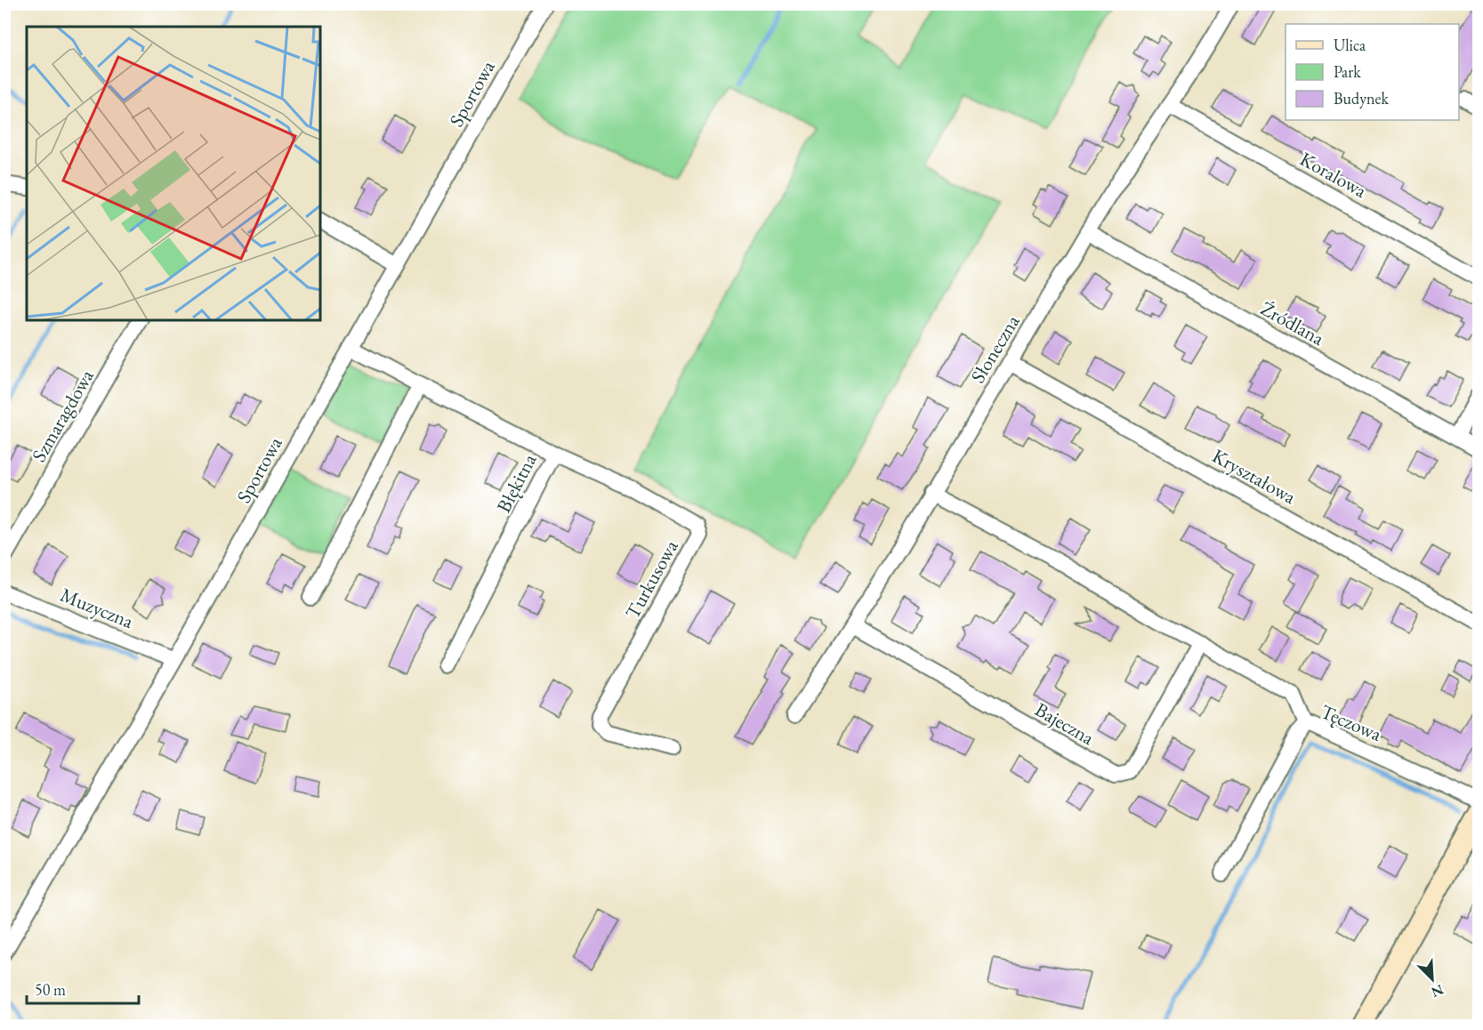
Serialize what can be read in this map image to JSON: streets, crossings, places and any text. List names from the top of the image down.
{
  "streets": {
    "street": [
      "Sportowa",
      "Koralowa",
      "Źródlana",
      "Słoneczna",
      "Szmaragdowa",
      "Kryształowa",
      "Błękitna",
      "Turkusowa",
      "Muzyczna",
      "Tęczowa",
      "Bajeczna"
    ]
  },
  "crossings": [
    ["Sportowa", "Błękitna"],
    ["Sportowa", "Muzyczna"],
    ["Koralowa", "Słoneczna"],
    ["Źródlana", "Słoneczna"],
    ["Słoneczna", "Kryształowa"],
    ["Słoneczna", "Bajeczna"],
    ["Błękitna", "Turkusowa"]
  ],
  "legend": ["Ulica", "Park", "Budynek"],
  "scale_bar": "50 m",
  "north": "bottom right"
}
